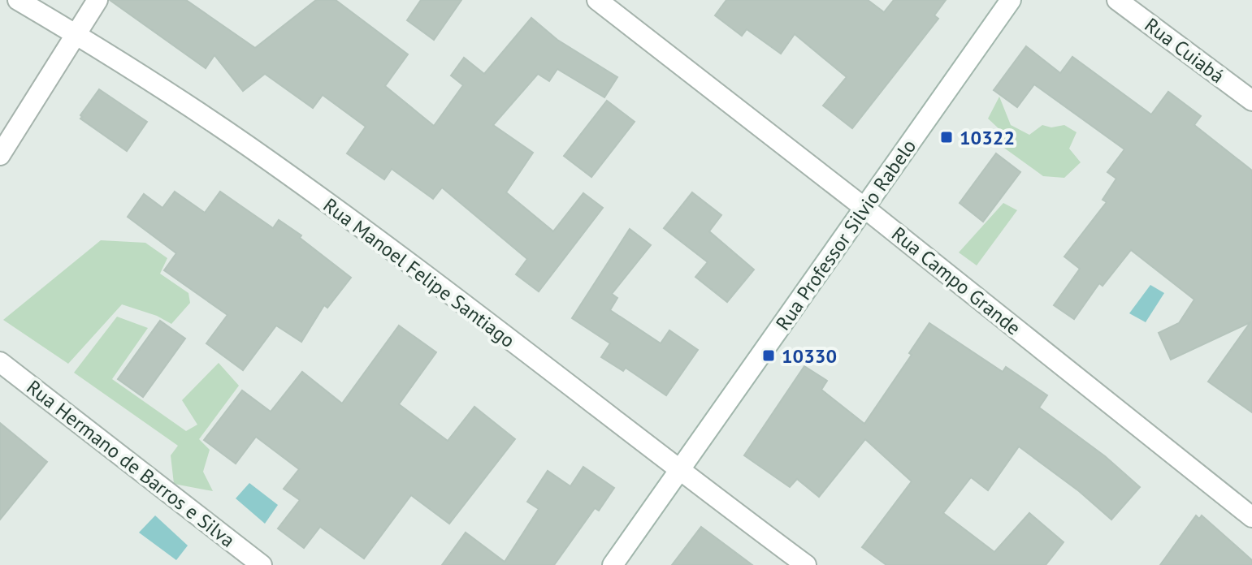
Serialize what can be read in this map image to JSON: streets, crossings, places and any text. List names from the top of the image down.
{
  "streets": {
    "street": [
      "Rua Cuiabá",
      "Rua Professor Silvio Rabelo",
      "Rua Manoel Felipe Santiago",
      "Rua Campo Grande",
      "Rua Hermano de Barros e Silva"
    ]
  },
  "crossings": [
    ["Rua Professor Silvio Rabelo", "Rua Manoel Felipe Santiago"],
    ["Rua Professor Silvio Rabelo", "Rua Campo Grande"]
  ],
  "places": {
    "transit": ["10322", "10330"]
  }
}
